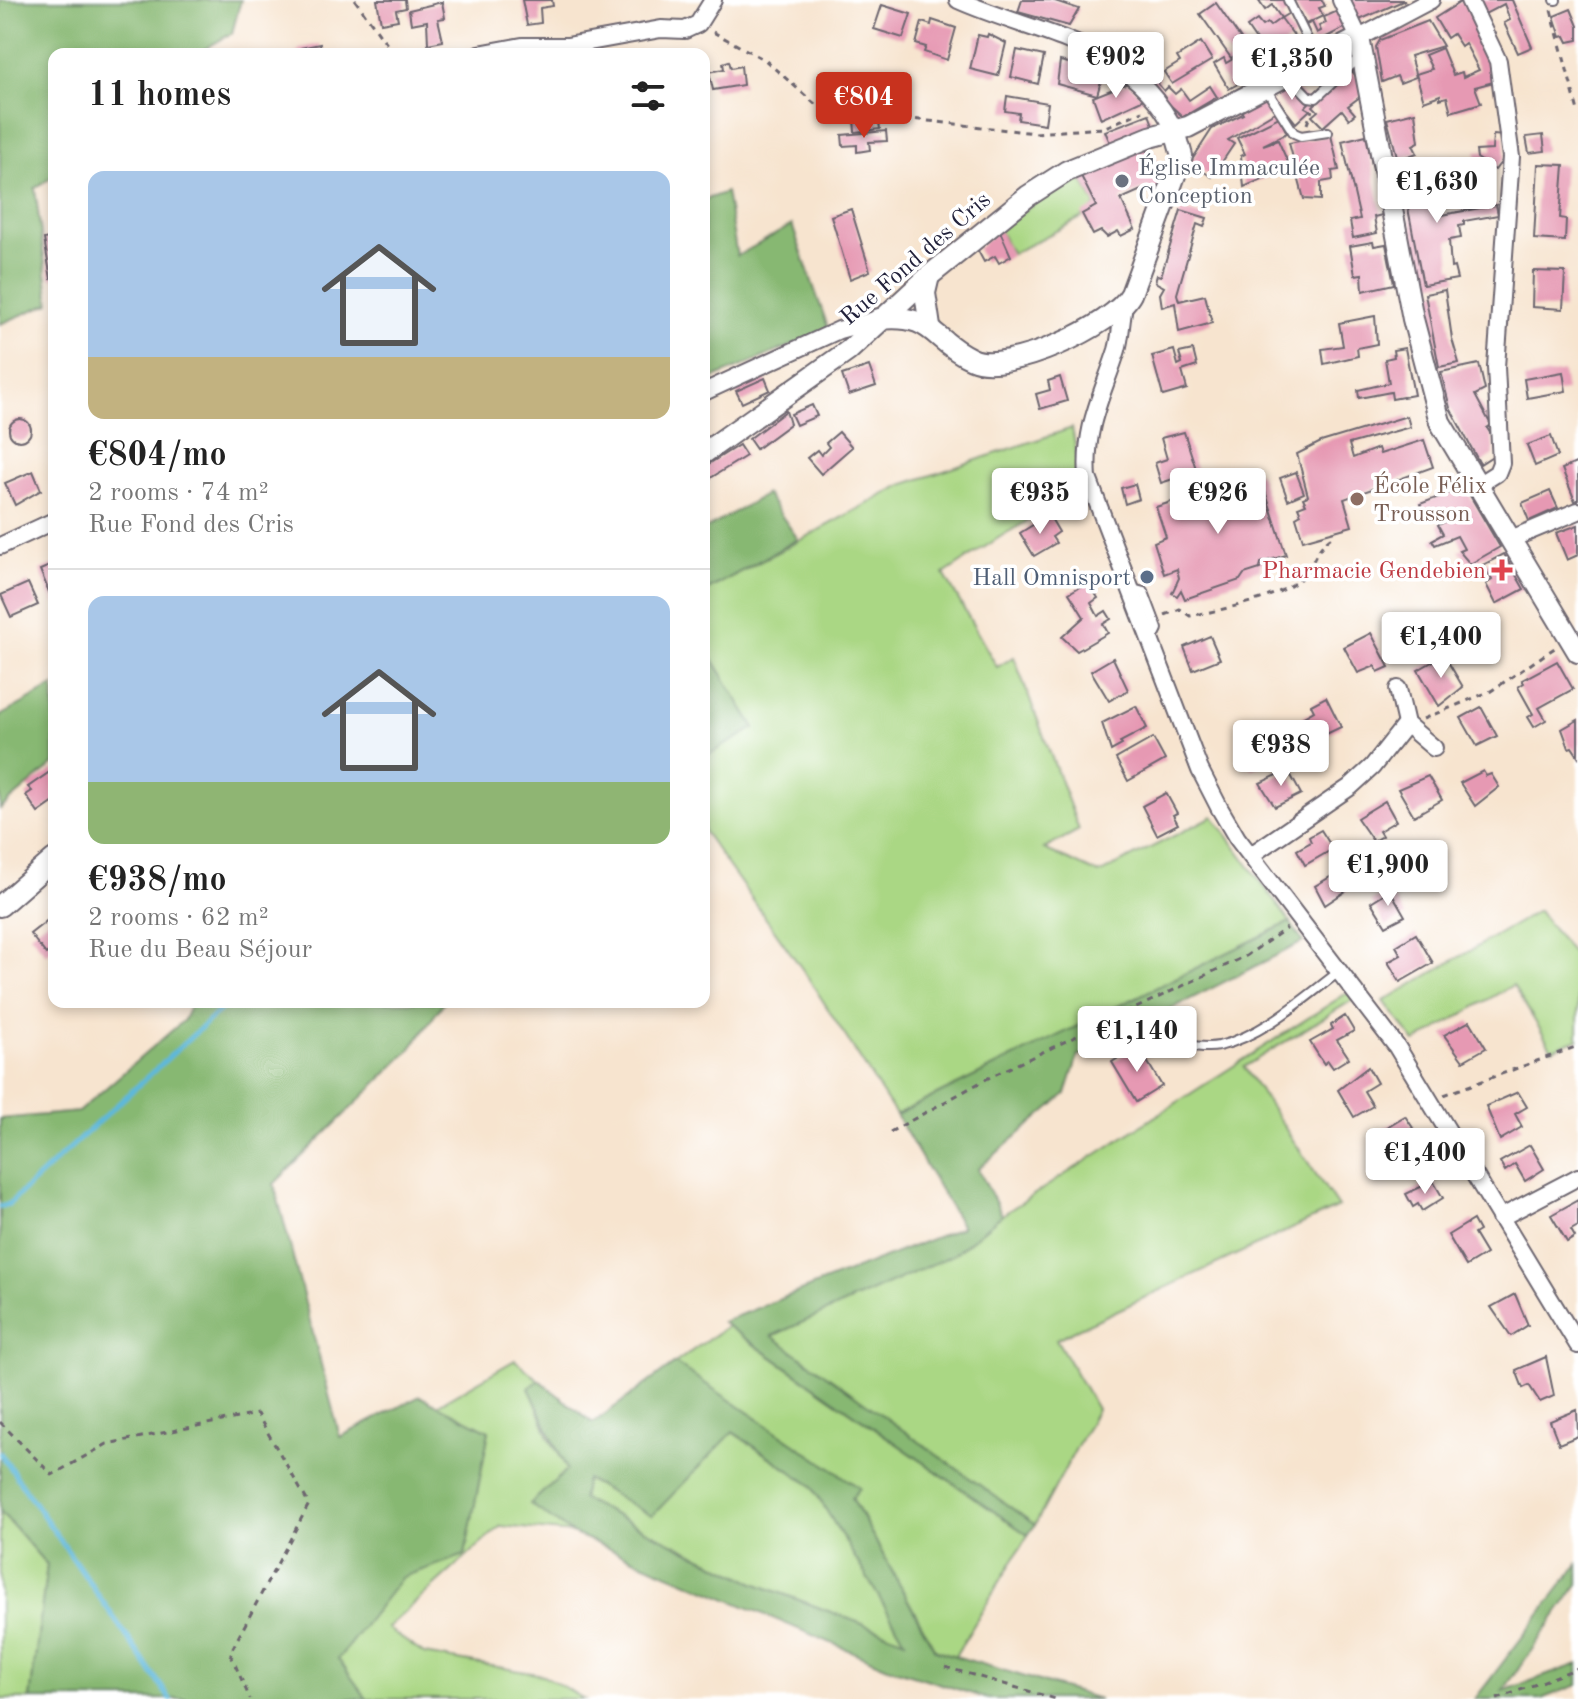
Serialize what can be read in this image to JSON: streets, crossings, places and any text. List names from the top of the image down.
{
  "streets": {
    "street": ["Rue Fond des Cris"]
  },
  "places": {
    "other": ["Église Immaculée Conception", "École Félix Trousson", "Hall Omnisport"],
    "health": ["Pharmacie Gendebien"]
  },
  "page": {
    "price": [
      "€902",
      "€1,350",
      "€804",
      "€1,630",
      "€935",
      "€926",
      "€1,400",
      "€938",
      "€1,900",
      "€1,140",
      "€1,400"
    ],
    "heading": "11 homes",
    "list": [
      {
        "name": "€804/mo",
        "note": "2 rooms · 74 m² · Rue Fond des Cris"
      },
      {
        "name": "€938/mo",
        "note": "2 rooms · 62 m² · Rue du Beau Séjour"
      }
    ]
  }
}
